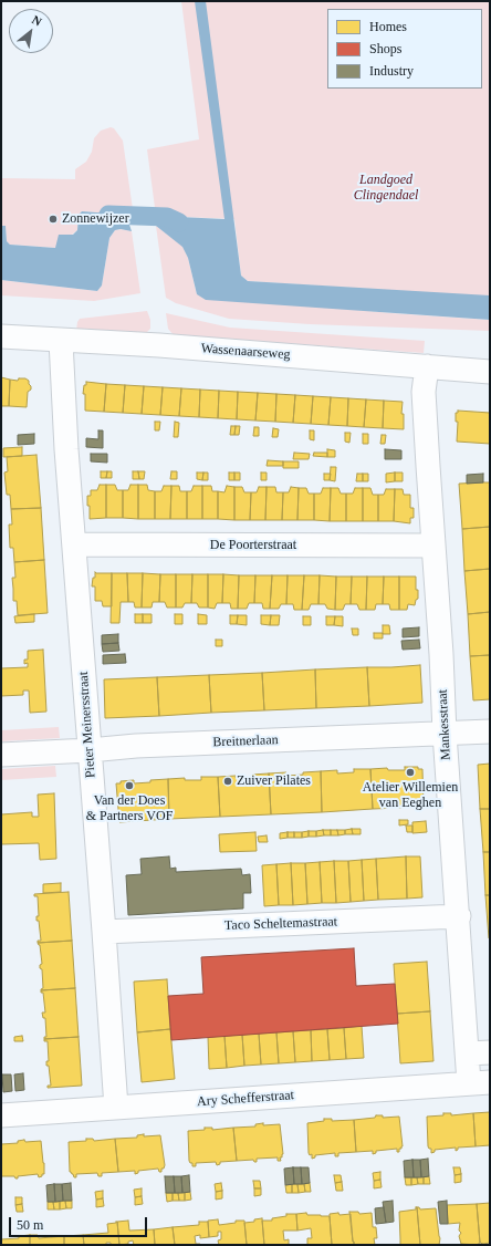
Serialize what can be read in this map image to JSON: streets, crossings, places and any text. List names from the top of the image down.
{
  "streets": {
    "street": [
      "Wassenaarseweg",
      "De Poorterstraat",
      "Pieter Meinersstraat",
      "Mankesstraat",
      "Breitnerlaan",
      "Taco Scheltemastraat",
      "Ary Schefferstraat"
    ]
  },
  "crossings": [
    ["Wassenaarseweg", "Pieter Meinersstraat"],
    ["Wassenaarseweg", "Mankesstraat"],
    ["De Poorterstraat", "Pieter Meinersstraat"],
    ["De Poorterstraat", "Mankesstraat"],
    ["Pieter Meinersstraat", "Breitnerlaan"],
    ["Pieter Meinersstraat", "Taco Scheltemastraat"],
    ["Pieter Meinersstraat", "Ary Schefferstraat"],
    ["Mankesstraat", "Breitnerlaan"],
    ["Mankesstraat", "Taco Scheltemastraat"],
    ["Mankesstraat", "Ary Schefferstraat"]
  ],
  "parks": ["Landgoed Clingendael"],
  "places": [
    "Zonnewijzer",
    "Atelier Willemien van Eeghen",
    "Zuiver Pilates",
    "Van der Does & Partners VOF"
  ],
  "legend": ["Homes", "Shops", "Industry"],
  "scale_bar": "50 m",
  "north": "top right"
}
